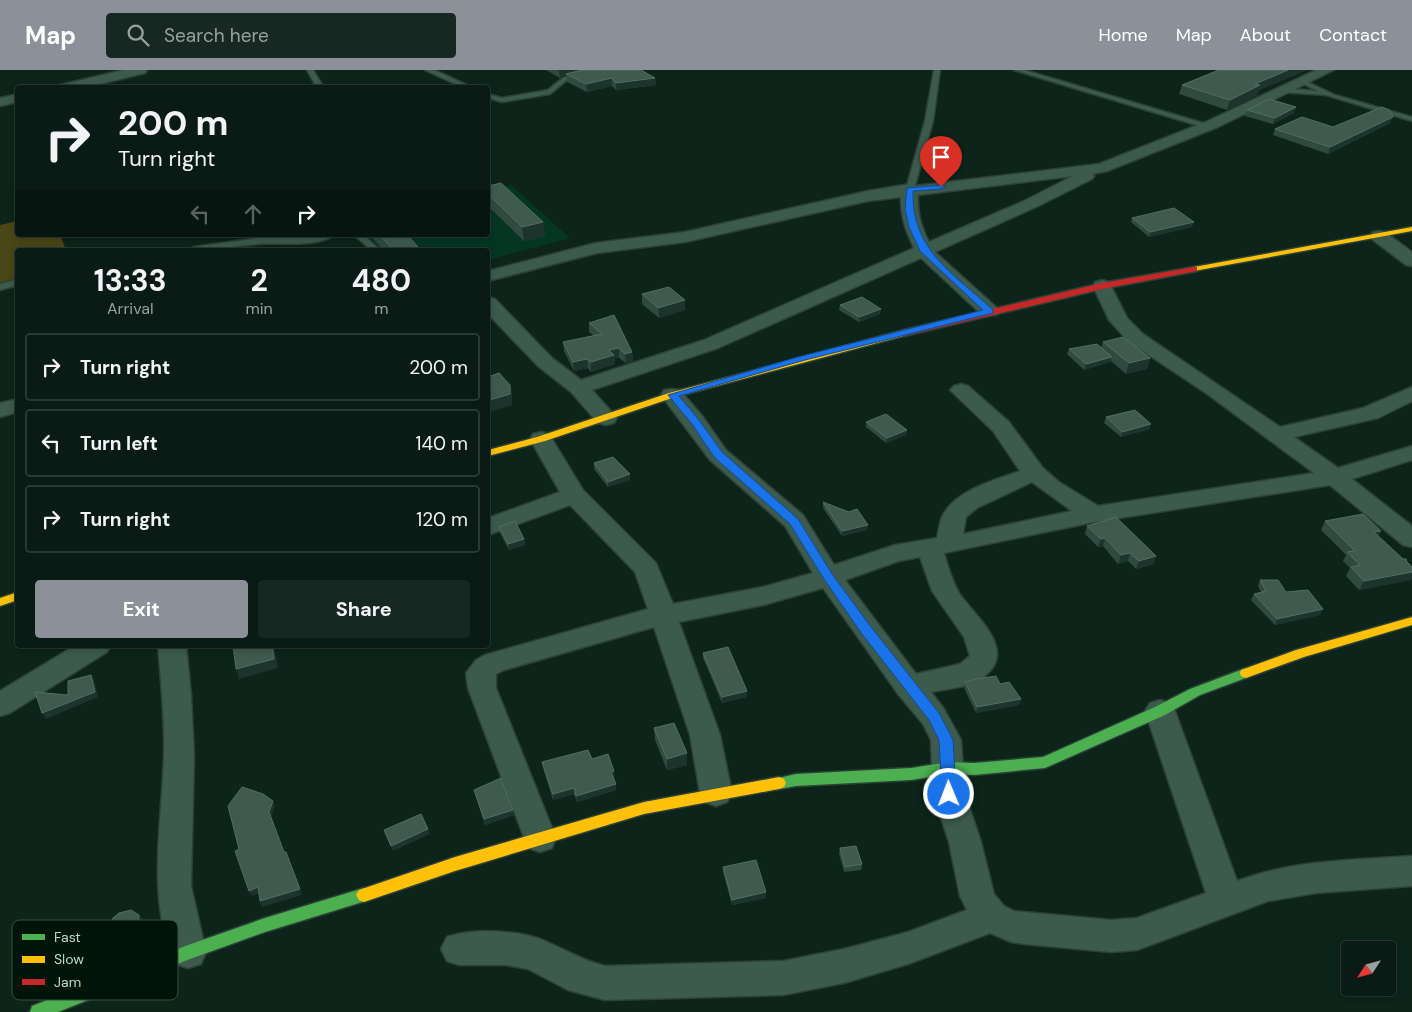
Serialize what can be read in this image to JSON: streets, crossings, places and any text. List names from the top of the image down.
{
  "legend": ["Fast", "Slow", "Jam"],
  "north": "bottom left",
  "page": {
    "header": "Map",
    "search": "Search here",
    "nav": [
      "Home",
      "Map",
      "About",
      "Contact"
    ],
    "turn": ["200 m", "Turn right"],
    "eta": [
      "13:33",
      "Arrival",
      "2",
      "min",
      "480",
      "m"
    ],
    "list": [
      {
        "name": "Turn right",
        "value": "200 m"
      },
      {
        "name": "Turn left",
        "value": "140 m"
      },
      {
        "name": "Turn right",
        "value": "120 m"
      }
    ],
    "buttons": ["Exit", "Share"]
  }
}
